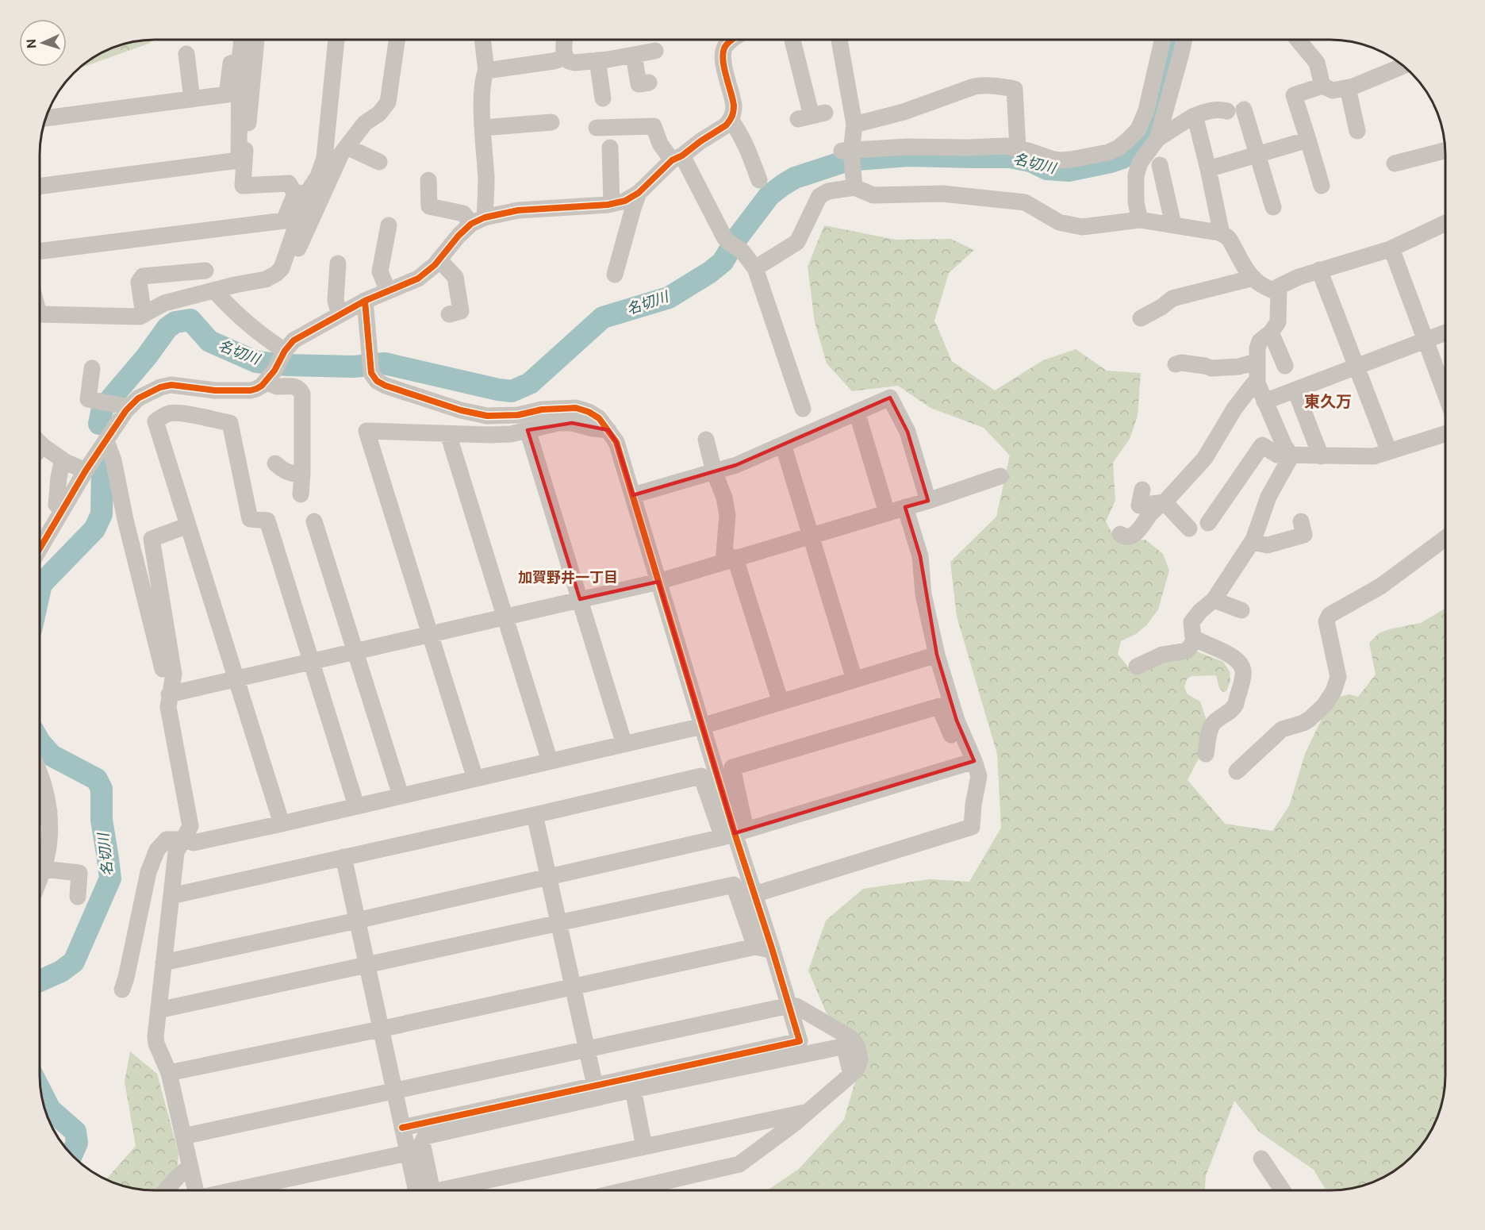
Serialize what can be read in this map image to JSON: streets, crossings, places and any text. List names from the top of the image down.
{
  "districts": ["東久万", "加賀野井一丁目"],
  "water": ["名切川"],
  "north": "left"
}
